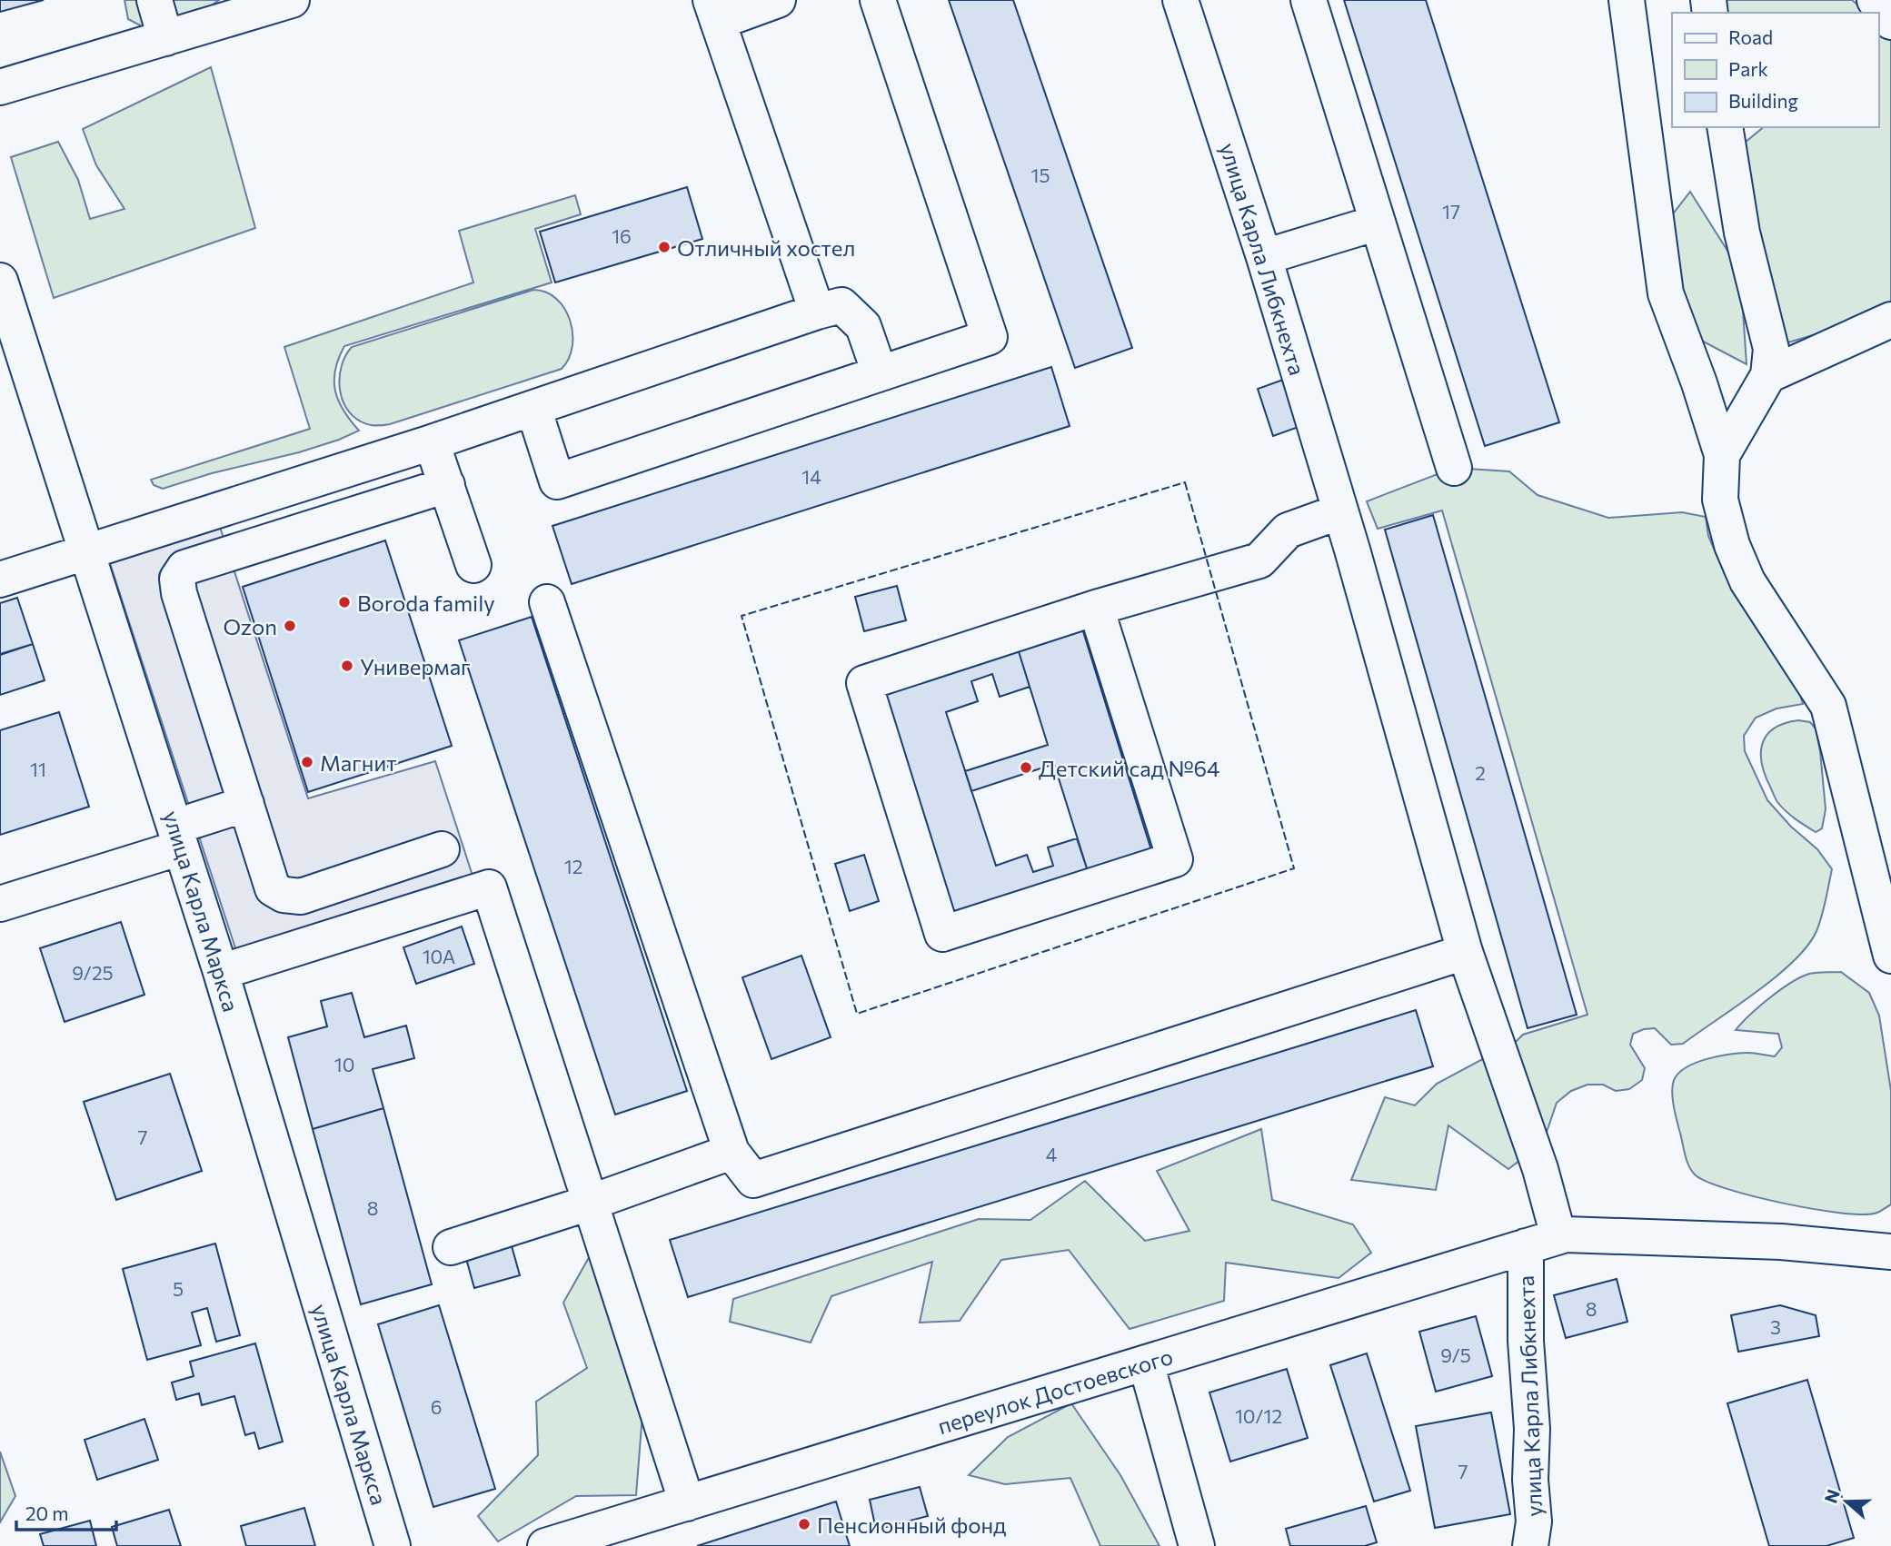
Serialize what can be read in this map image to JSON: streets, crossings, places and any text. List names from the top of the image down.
{
  "streets": {
    "street": ["улица Карла Либкнехта", "улица Карла Маркса", "переулок Достоевского"]
  },
  "crossings": [
    ["улица Карла Либкнехта", "переулок Достоевского"]
  ],
  "places": [
    "Отличный хостел",
    "Boroda family",
    "Ozon",
    "Универмаг",
    "Магнит",
    "Детский сад №64",
    "Пенсионный фонд"
  ],
  "house_numbers": [
    "15",
    "17",
    "16",
    "14",
    "11",
    "2",
    "12",
    "10А",
    "9/25",
    "10",
    "7",
    "4",
    "8",
    "5",
    "8",
    "3",
    "9/5",
    "6",
    "10/12",
    "7"
  ],
  "legend": ["Road", "Park", "Building"],
  "scale_bar": "20 m",
  "north": "left"
}
